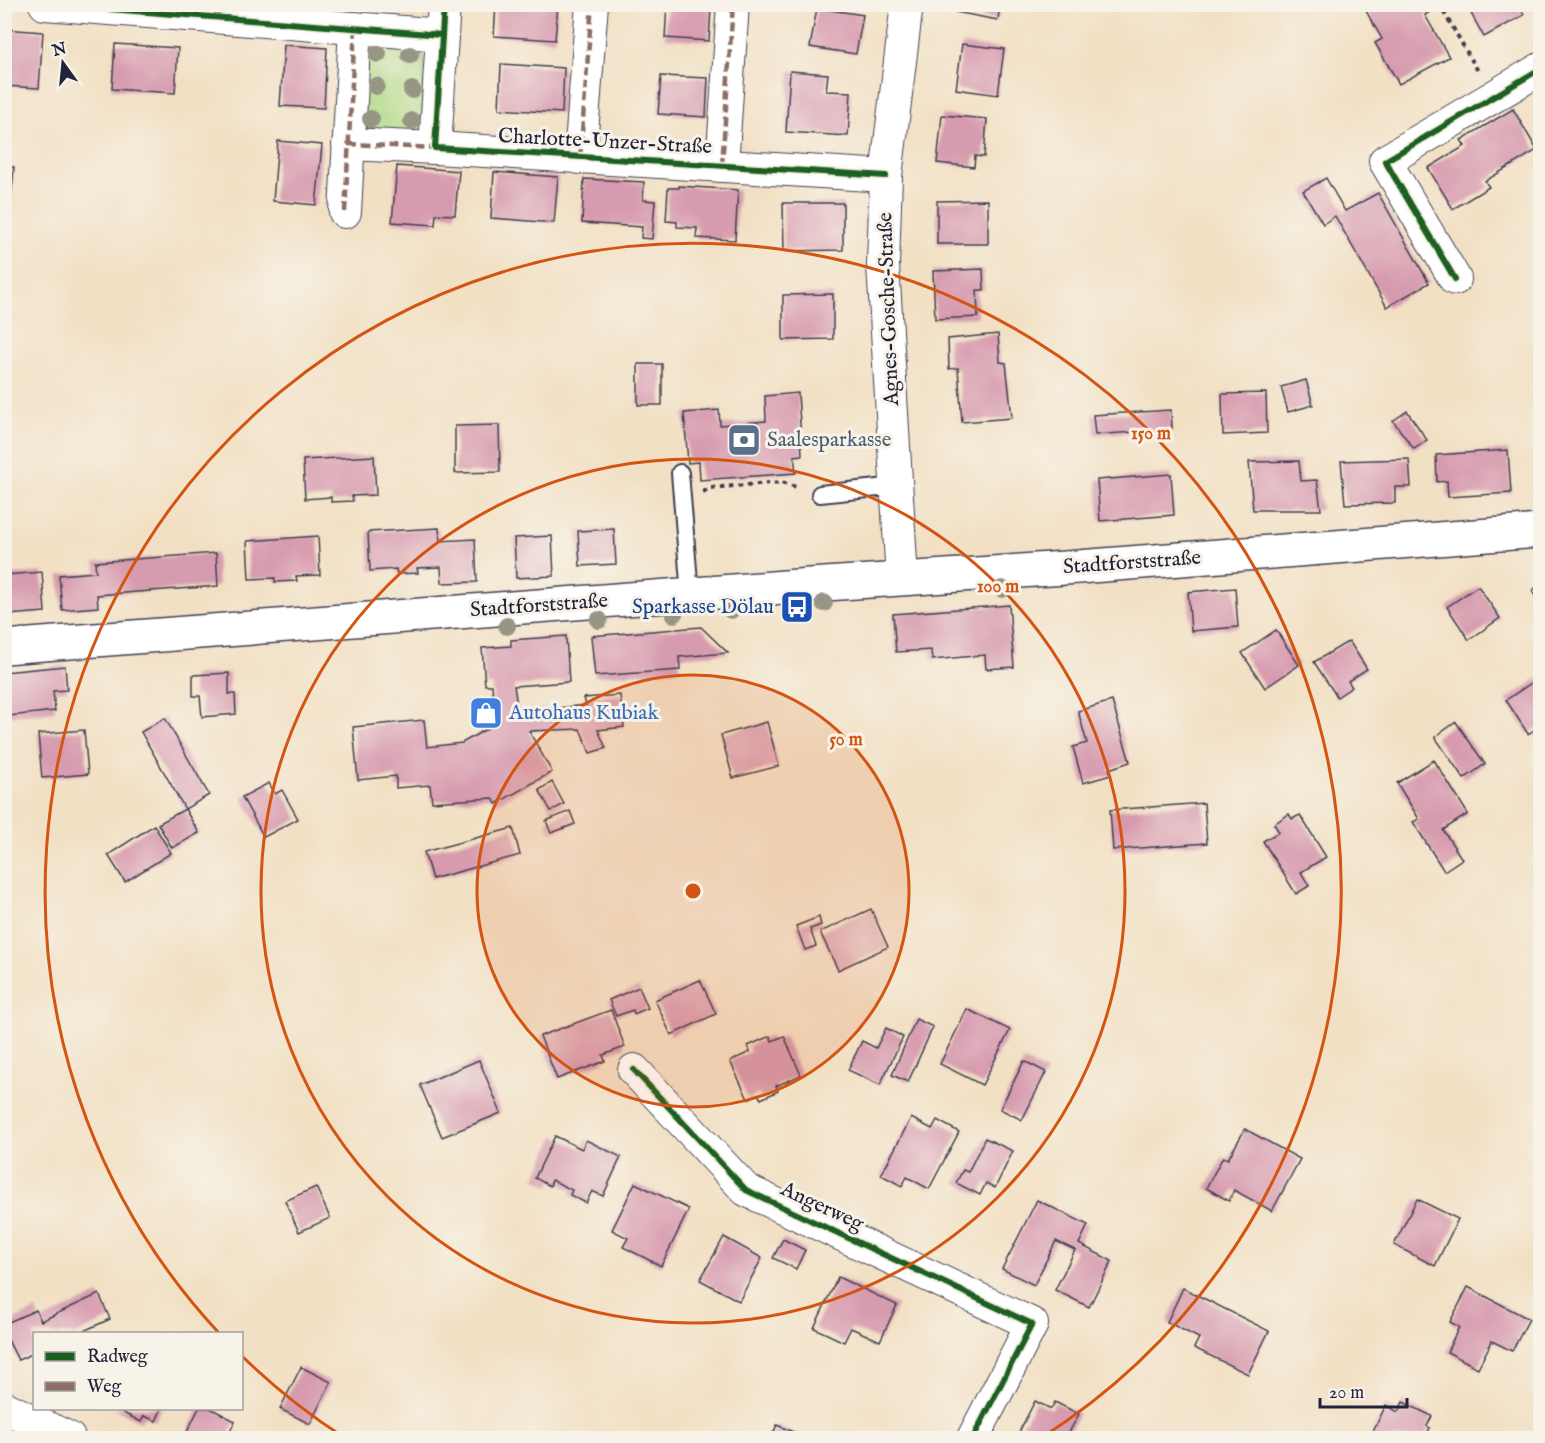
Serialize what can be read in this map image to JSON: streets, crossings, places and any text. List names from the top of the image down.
{
  "streets": {
    "main road": ["Stadtforststraße"],
    "street": ["Charlotte-Unzer-Straße", "Agnes-Gosche-Straße", "Angerweg"]
  },
  "crossings": [
    ["Charlotte-Unzer-Straße", "Agnes-Gosche-Straße"],
    ["Agnes-Gosche-Straße", "Stadtforststraße"]
  ],
  "places": {
    "bank": ["Saalesparkasse"],
    "bus stop": ["Sparkasse Dölau"],
    "shop": ["Autohaus Kubiak"]
  },
  "legend": ["Radweg", "Weg"],
  "scale_bar": "20 m",
  "north": "top",
  "rings": ["150 m", "100 m", "50 m"]
}
